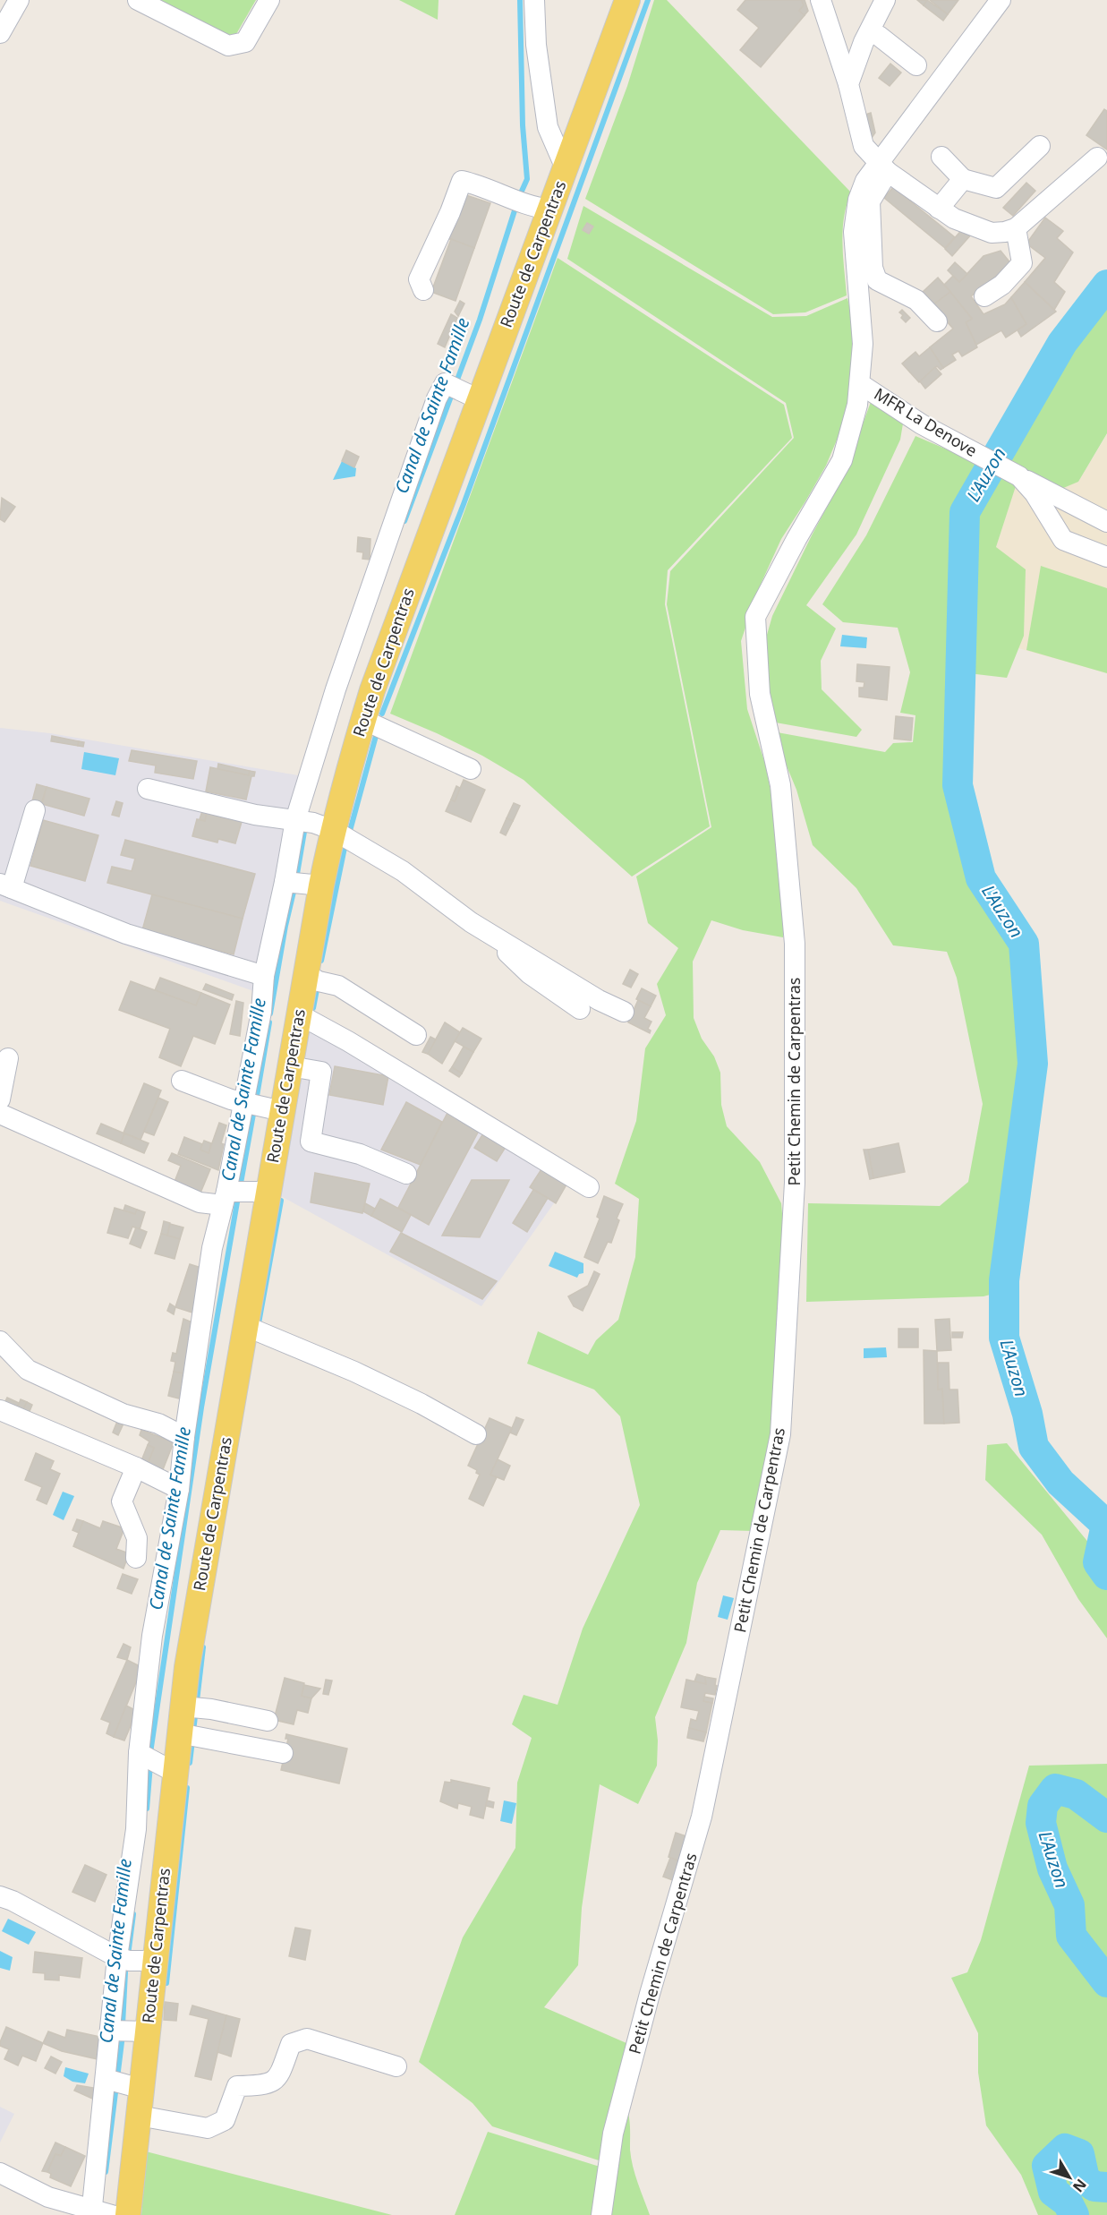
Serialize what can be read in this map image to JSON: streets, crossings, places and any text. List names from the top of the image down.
{
  "streets": {
    "main road": ["Route de Carpentras"],
    "street": ["MFR La Denove", "Petit Chemin de Carpentras"]
  },
  "water": ["Canal de Sainte Famille", "L'Auzon"],
  "north": "bottom right"
}
